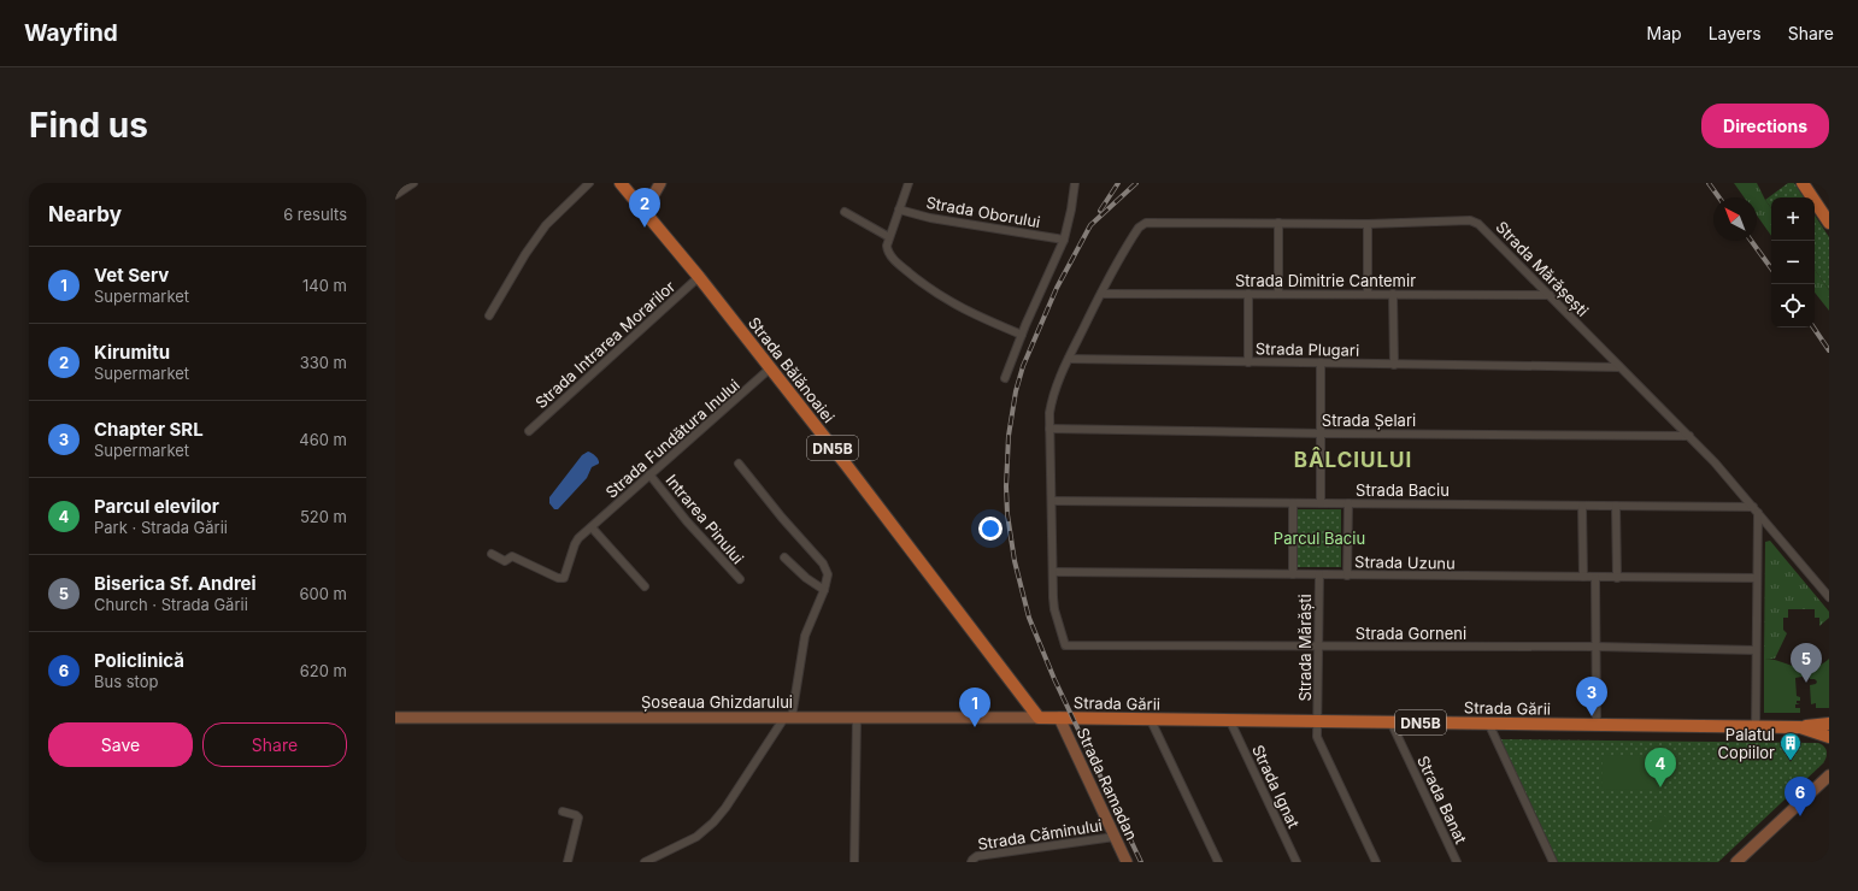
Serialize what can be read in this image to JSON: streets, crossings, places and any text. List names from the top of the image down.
{
  "streets": {
    "main road": [
      "Strada Bălănoaiei",
      "DN5B",
      "Șoseaua Ghizdarului",
      "Strada Gării",
      "Strada Ramadan"
    ],
    "street": [
      "Strada Oborului",
      "Strada Mărășești",
      "Strada Dimitrie Cantemir",
      "Strada Intrarea Morarilor",
      "Strada Plugari",
      "Strada Șelari",
      "Strada Fundătura Inului",
      "Strada Baciu",
      "Intrarea Pinului",
      "Strada Uzunu",
      "Strada Gorneni",
      "Strada Mărăști",
      "Strada Ignat",
      "Strada Banat",
      "Strada Căminului"
    ]
  },
  "crossings": [
    ["Strada Mărășești", "Strada Dimitrie Cantemir"],
    ["Strada Mărășești", "Strada Plugari"],
    ["Strada Mărășești", "Strada Șelari"],
    ["Strada Mărășești", "Strada Baciu"],
    ["Strada Intrarea Morarilor", "Strada Bălănoaiei"],
    ["Strada Bălănoaiei", "Strada Fundătura Inului"],
    ["Strada Bălănoaiei", "Șoseaua Ghizdarului"],
    ["Strada Bălănoaiei", "Strada Gării"],
    ["Strada Fundătura Inului", "Intrarea Pinului"],
    ["DN5B", "Strada Gării"],
    ["Strada Baciu", "Strada Mărăști"],
    ["Strada Uzunu", "Strada Gorneni"],
    ["Strada Uzunu", "Strada Mărăști"],
    ["Strada Gorneni", "Strada Mărăști"],
    ["Strada Mărăști", "Strada Gării"],
    ["Șoseaua Ghizdarului", "Strada Gării"],
    ["Strada Gării", "Strada Ramadan"],
    ["Strada Gării", "Strada Ignat"],
    ["Strada Gării", "Strada Banat"],
    ["Strada Ramadan", "Strada Căminului"]
  ],
  "districts": ["BÂLCIULUI"],
  "parks": ["Parcul Baciu"],
  "places": {
    "building": ["Palatul Copiilor"]
  },
  "north": "top left",
  "page": {
    "header": "Wayfind",
    "nav": ["Map", "Layers", "Share"],
    "buttons": [
      "Directions",
      ["Save", "Share"]
    ],
    "title": "Find us",
    "heading": ["Nearby", "6 results"],
    "pins": [
      "2",
      "5",
      "3",
      "1",
      "4",
      "6"
    ],
    "map_buttons": ["+", "−"],
    "list": [
      {
        "mark": "1",
        "name": "Vet Serv",
        "note": "Supermarket",
        "value": "140 m"
      },
      {
        "mark": "2",
        "name": "Kirumitu",
        "note": "Supermarket",
        "value": "330 m"
      },
      {
        "mark": "3",
        "name": "Chapter SRL",
        "note": "Supermarket",
        "value": "460 m"
      },
      {
        "mark": "4",
        "name": "Parcul elevilor",
        "note": "Park · Strada Gării",
        "value": "520 m"
      },
      {
        "mark": "5",
        "name": "Biserica Sf. Andrei",
        "note": "Church · Strada Gării",
        "value": "600 m"
      },
      {
        "mark": "6",
        "name": "Policlinică",
        "note": "Bus stop",
        "value": "620 m"
      }
    ]
  }
}
